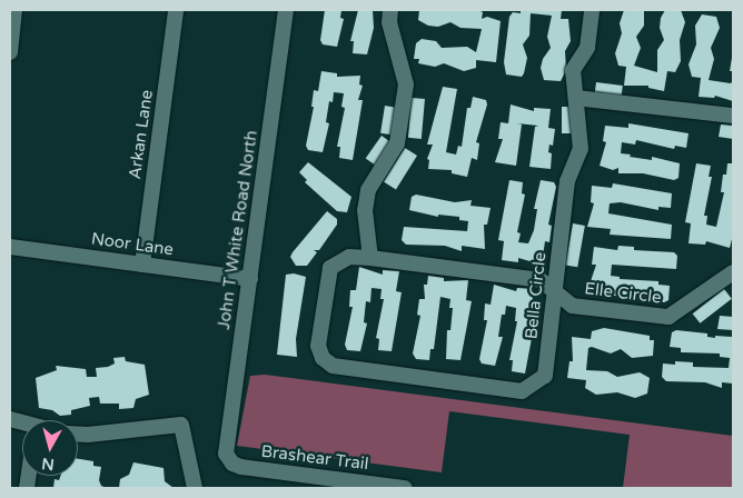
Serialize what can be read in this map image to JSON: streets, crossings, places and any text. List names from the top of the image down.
{
  "streets": {
    "street": [
      "Arkan Lane",
      "John T White Road North",
      "Noor Lane",
      "Elle Circle",
      "Bella Circle",
      "Brashear Trail"
    ]
  },
  "crossings": [
    ["Arkan Lane", "Noor Lane"],
    ["John T White Road North", "Noor Lane"],
    ["John T White Road North", "Brashear Trail"],
    ["Elle Circle", "Bella Circle"]
  ],
  "north": "bottom"
}
